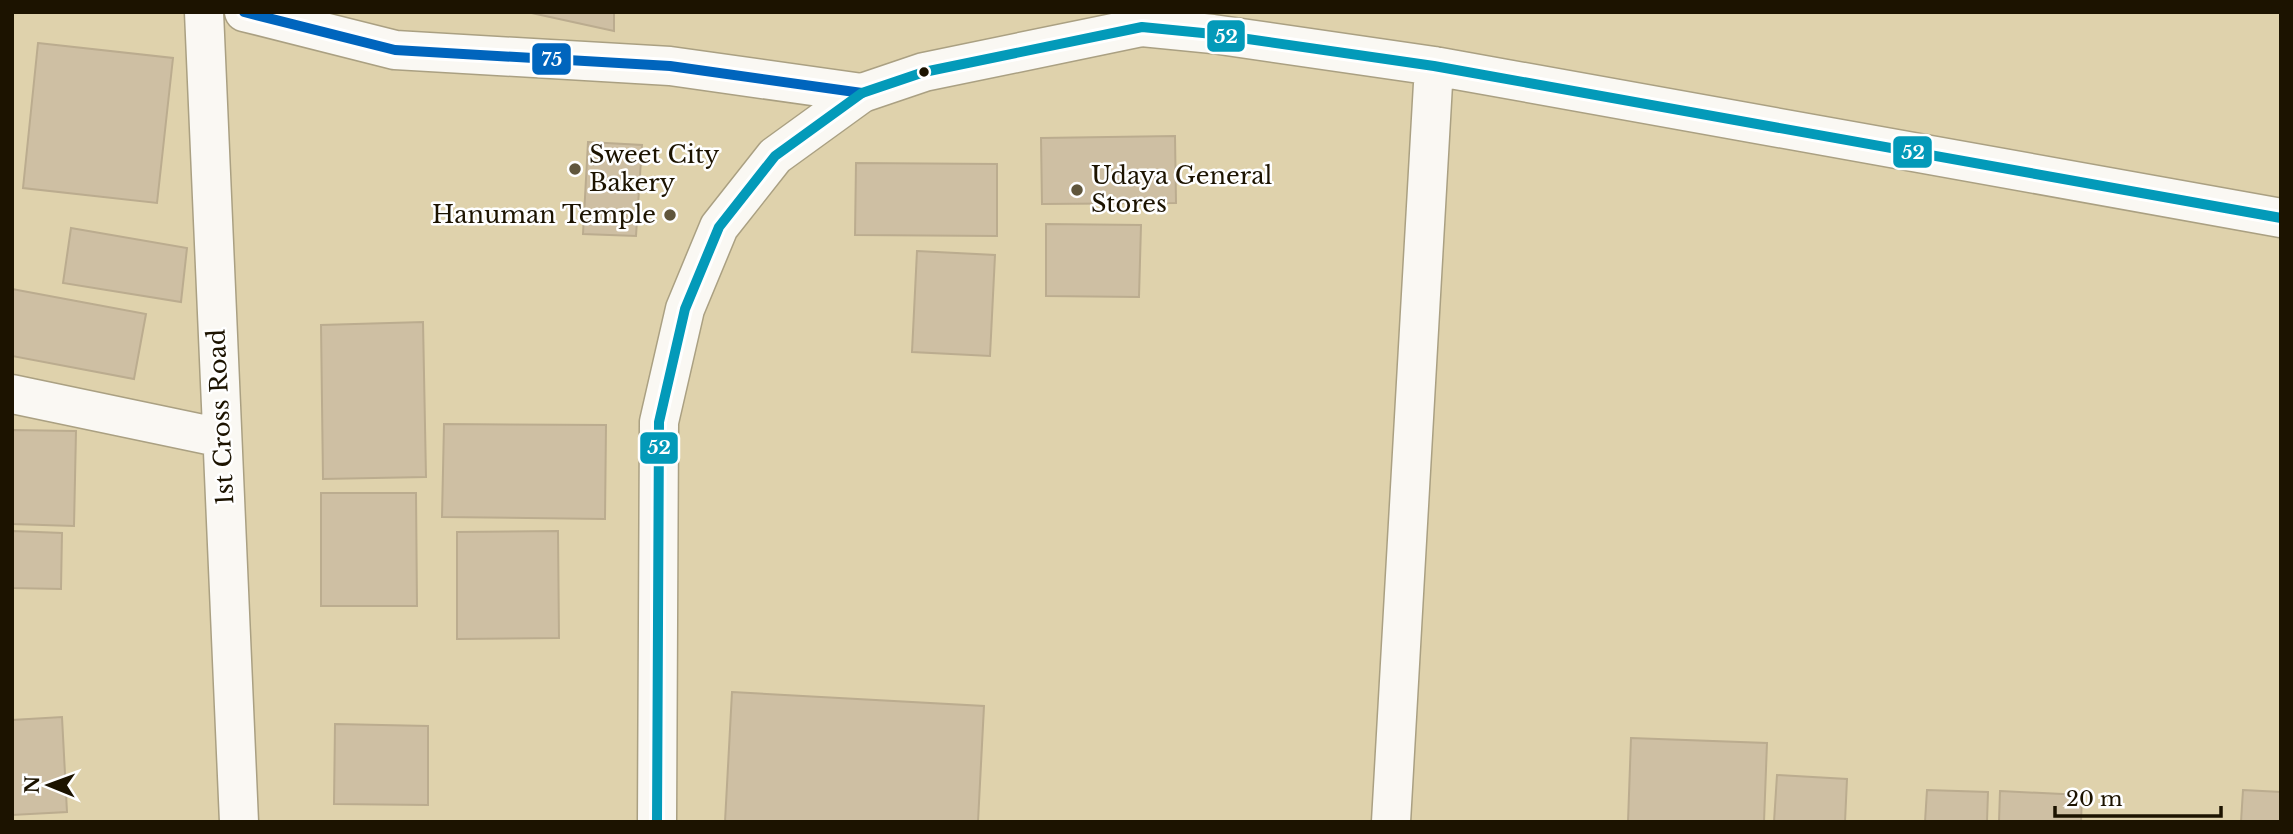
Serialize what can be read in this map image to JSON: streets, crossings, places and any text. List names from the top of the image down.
{
  "streets": {
    "street": ["1st Cross Road"]
  },
  "places": ["Sweet City Bakery", "Udaya General Stores", "Hanuman Temple"],
  "lines": ["transit line 75", "transit line 52"],
  "scale_bar": "20 m",
  "north": "left"
}
